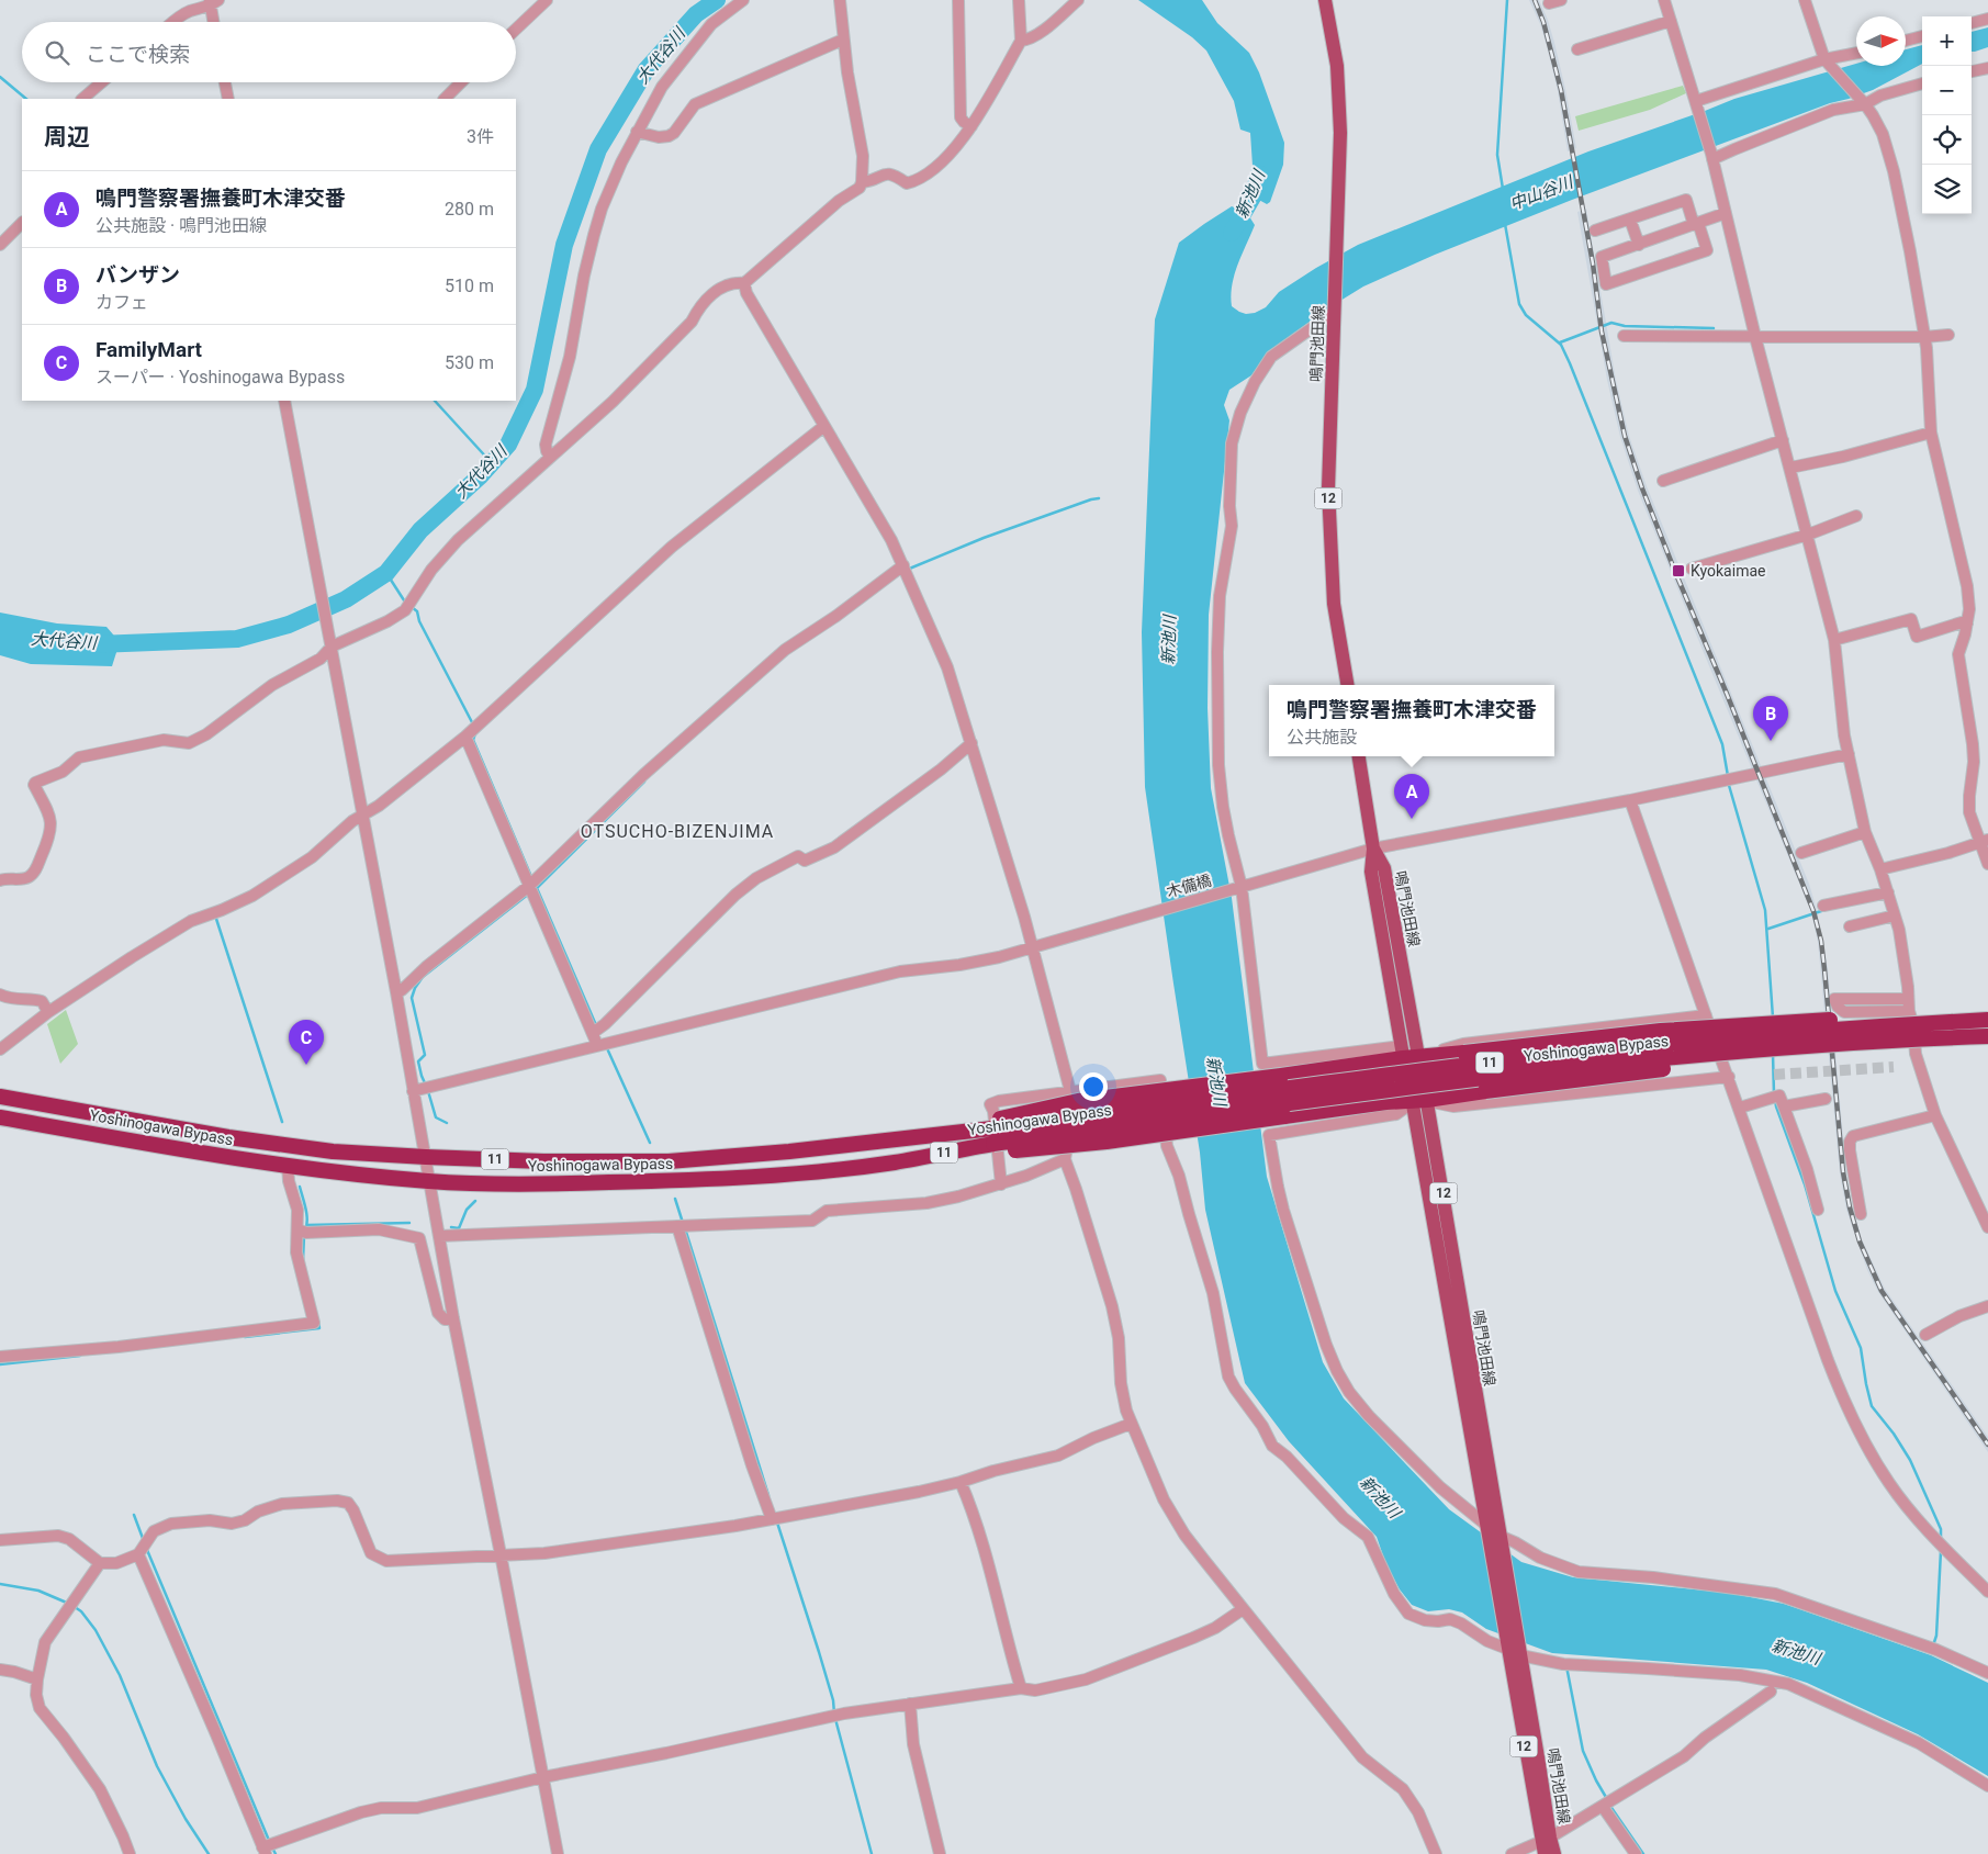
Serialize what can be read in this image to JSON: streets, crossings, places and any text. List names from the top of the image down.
{
  "streets": {
    "highway": ["Yoshinogawa Bypass", "11"],
    "main road": ["鳴門池田線", "12"],
    "street": ["木備橋"]
  },
  "crossings": [
    ["鳴門池田線", "木備橋"],
    ["鳴門池田線", "11"],
    ["Yoshinogawa Bypass", "11"]
  ],
  "districts": ["OTSUCHO-BIZENJIMA"],
  "water": ["大代谷川", "中山谷川", "新池川"],
  "places": {
    "transit": ["Kyokaimae"]
  },
  "north": "right",
  "page": {
    "map_buttons": ["+", "−"],
    "search": "ここで検索",
    "heading": ["周辺", "3件"],
    "list": [
      {
        "mark": "A",
        "name": "鳴門警察署撫養町木津交番",
        "note": "公共施設 · 鳴門池田線",
        "value": "280 m"
      },
      {
        "mark": "B",
        "name": "バンザン",
        "note": "カフェ",
        "value": "510 m"
      },
      {
        "mark": "C",
        "name": "FamilyMart",
        "note": "スーパー · Yoshinogawa Bypass",
        "value": "530 m"
      }
    ],
    "popup": ["鳴門警察署撫養町木津交番", "公共施設"],
    "pins": ["B", "A", "C"]
  }
}
